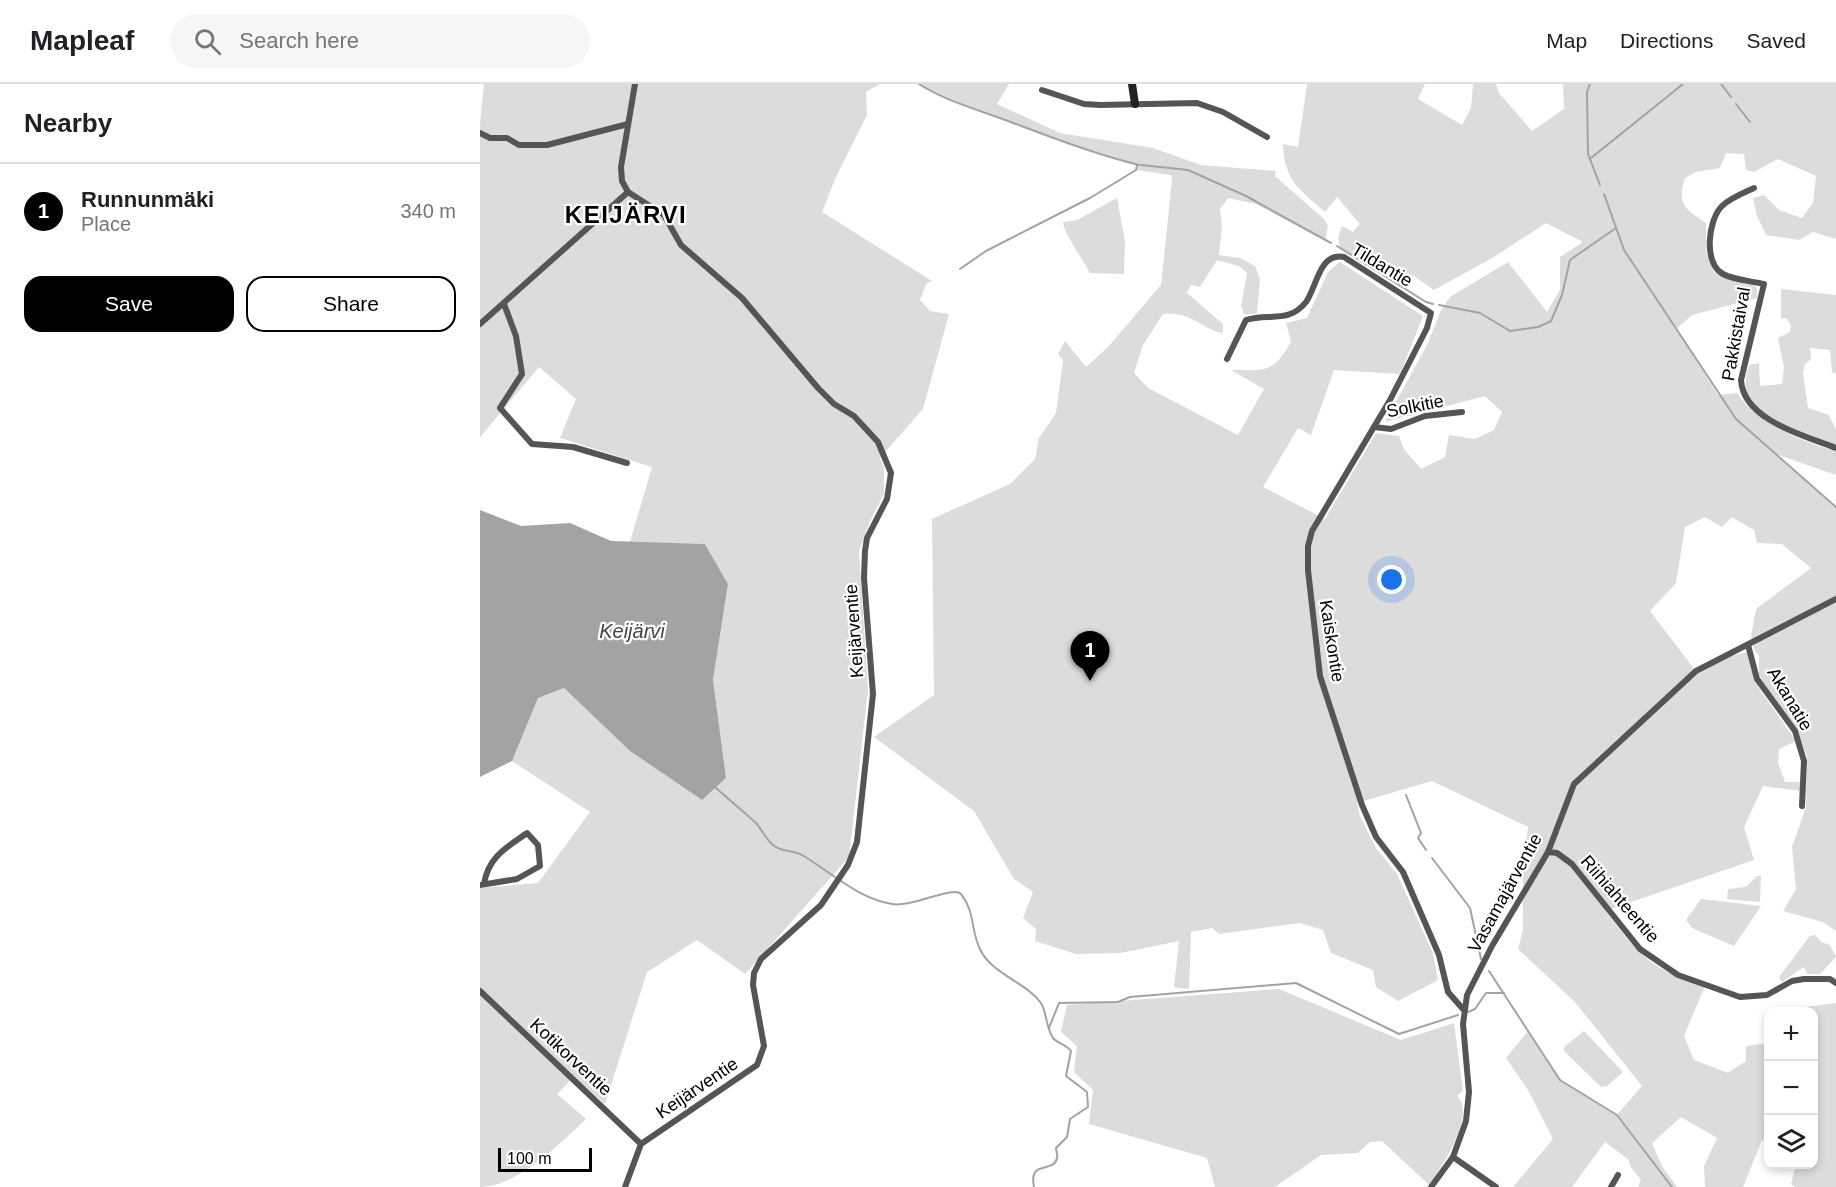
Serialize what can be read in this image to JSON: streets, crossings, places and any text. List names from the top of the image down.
{
  "streets": {
    "street": [
      "Tildantie",
      "Pakkistaival",
      "Solkitie",
      "Keijärventie",
      "Kaiskontie",
      "Akanatie",
      "Vasamajärventie",
      "Riihiahteentie",
      "Kotikorventie"
    ]
  },
  "crossings": [
    ["Tildantie", "Kaiskontie"],
    ["Solkitie", "Kaiskontie"],
    ["Keijärventie", "Kotikorventie"],
    ["Kaiskontie", "Vasamajärventie"],
    ["Akanatie", "Vasamajärventie"],
    ["Vasamajärventie", "Riihiahteentie"]
  ],
  "districts": ["KEIJÄRVI"],
  "water": ["Keijärvi"],
  "scale_bar": "100 m",
  "page": {
    "header": "Mapleaf",
    "search": "Search here",
    "nav": ["Map", "Directions", "Saved"],
    "heading": "Nearby",
    "list": [
      {
        "mark": "1",
        "name": "Runnunmäki",
        "note": "Place",
        "value": "340 m"
      }
    ],
    "buttons": ["Save", "Share"],
    "pins": "1",
    "map_buttons": ["+", "−"],
    "scale": "100 m"
  }
}
